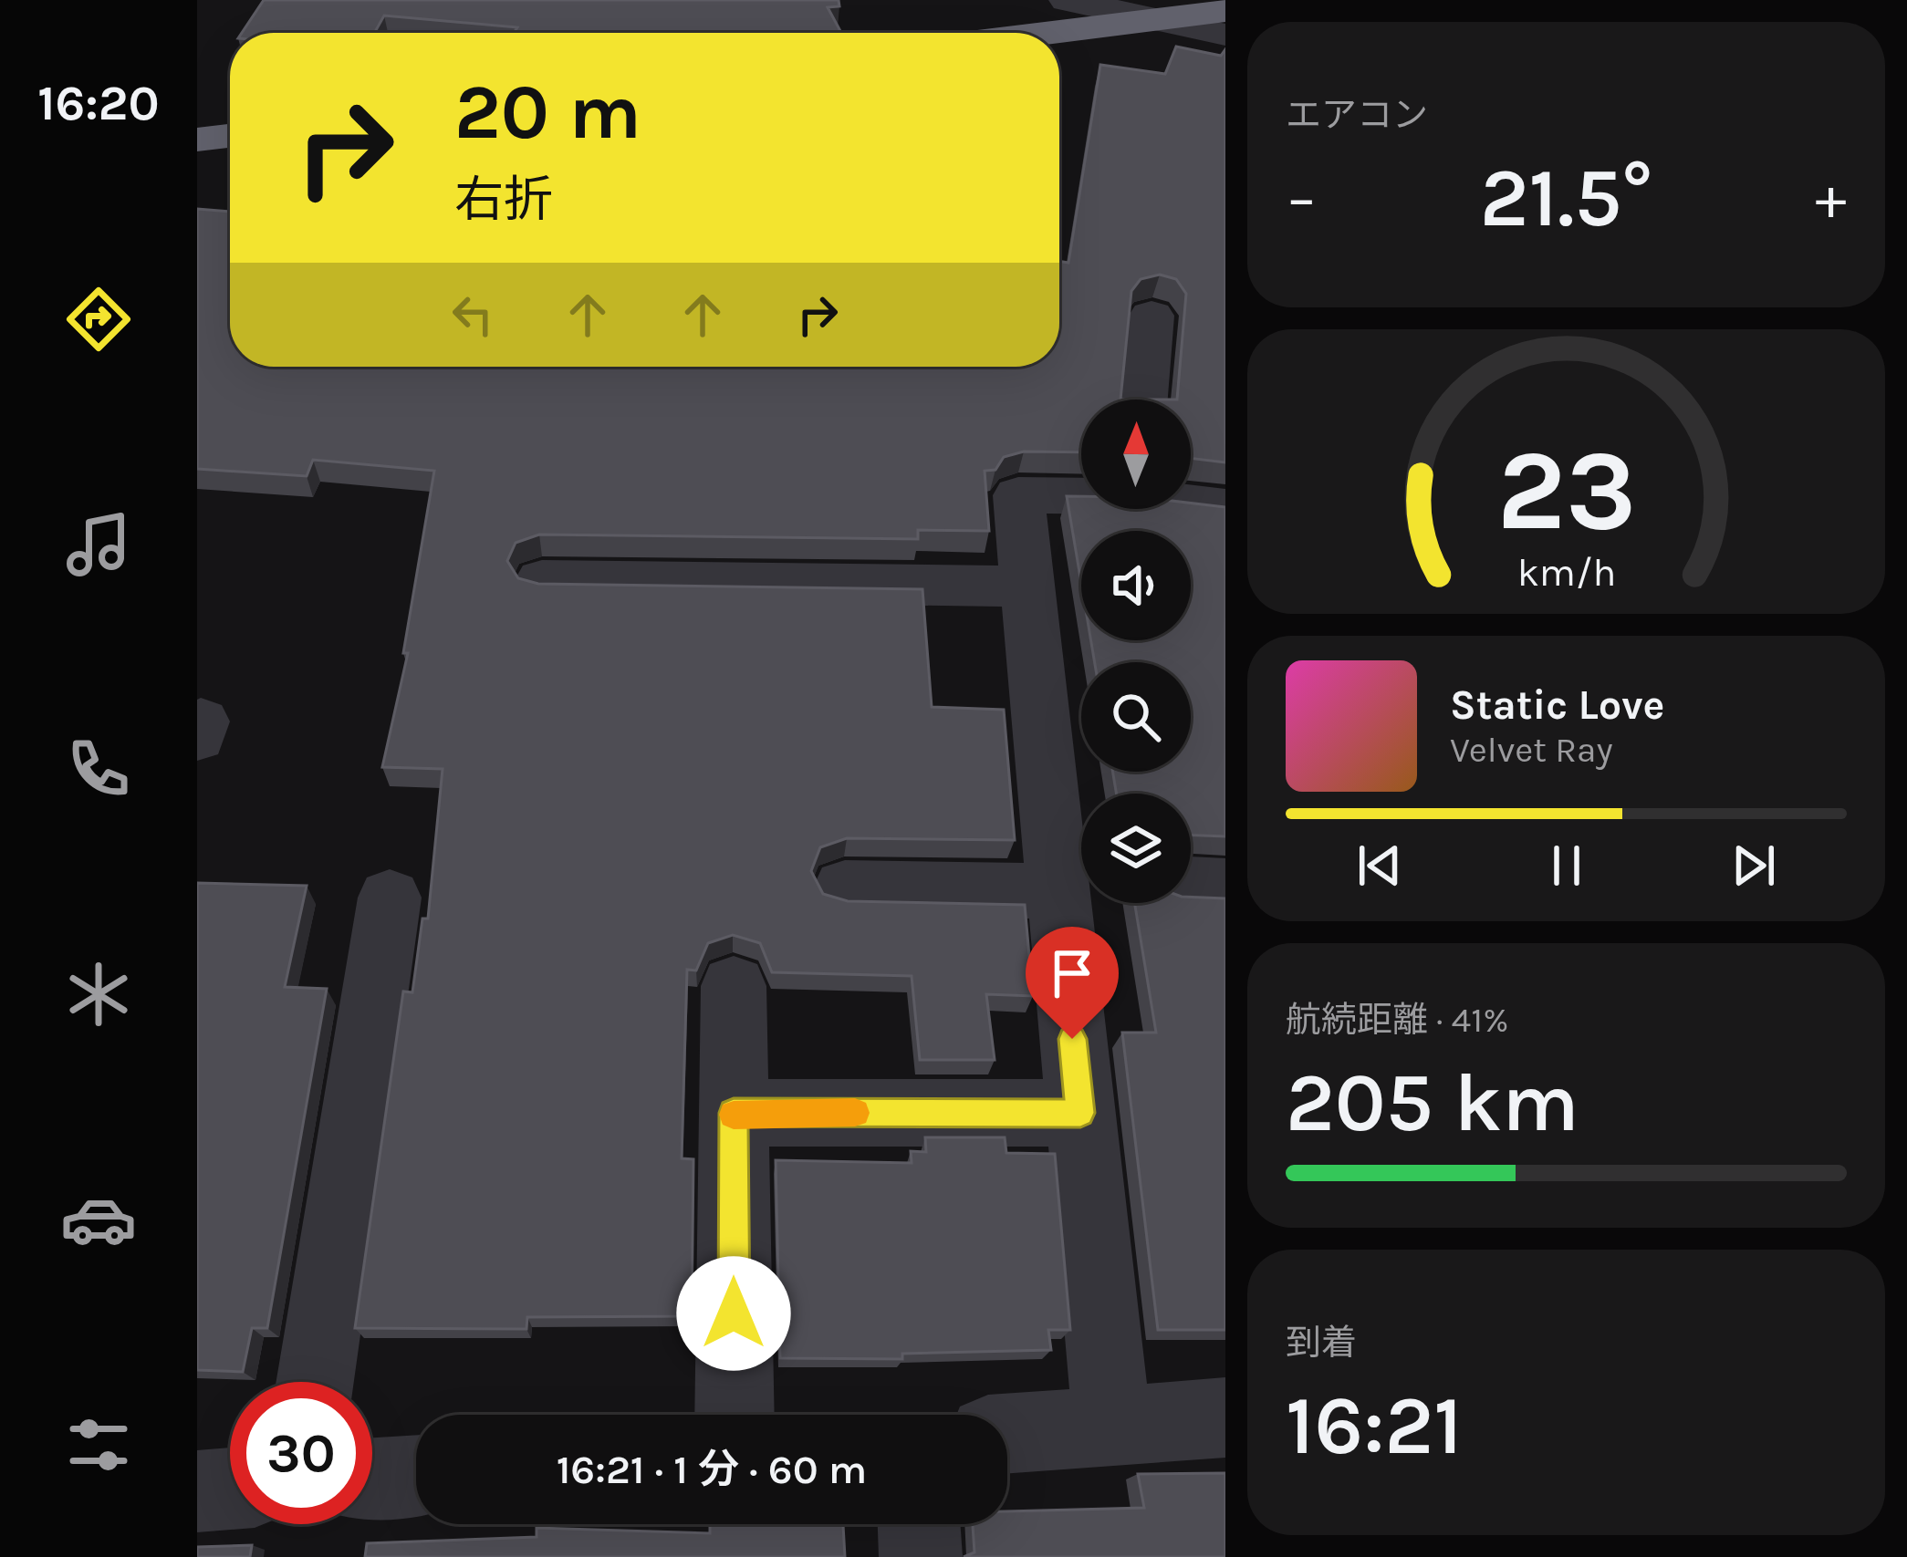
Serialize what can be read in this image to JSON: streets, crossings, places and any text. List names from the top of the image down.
{
  "north": "top",
  "page": {
    "tabs": "16:20",
    "tile": [
      "エアコン",
      ["航続距離 · 41%", "205 km"],
      ["到着", "16:21"]
    ],
    "turn": ["20 m", "右折"],
    "heat": ["−", "21.5°", "+"],
    "song": ["Static Love", "Velvet Ray"],
    "limit": "30",
    "trip": "16:21 · 1 分 · 60 m",
    "gauge": ["23", "km/h"]
  }
}
